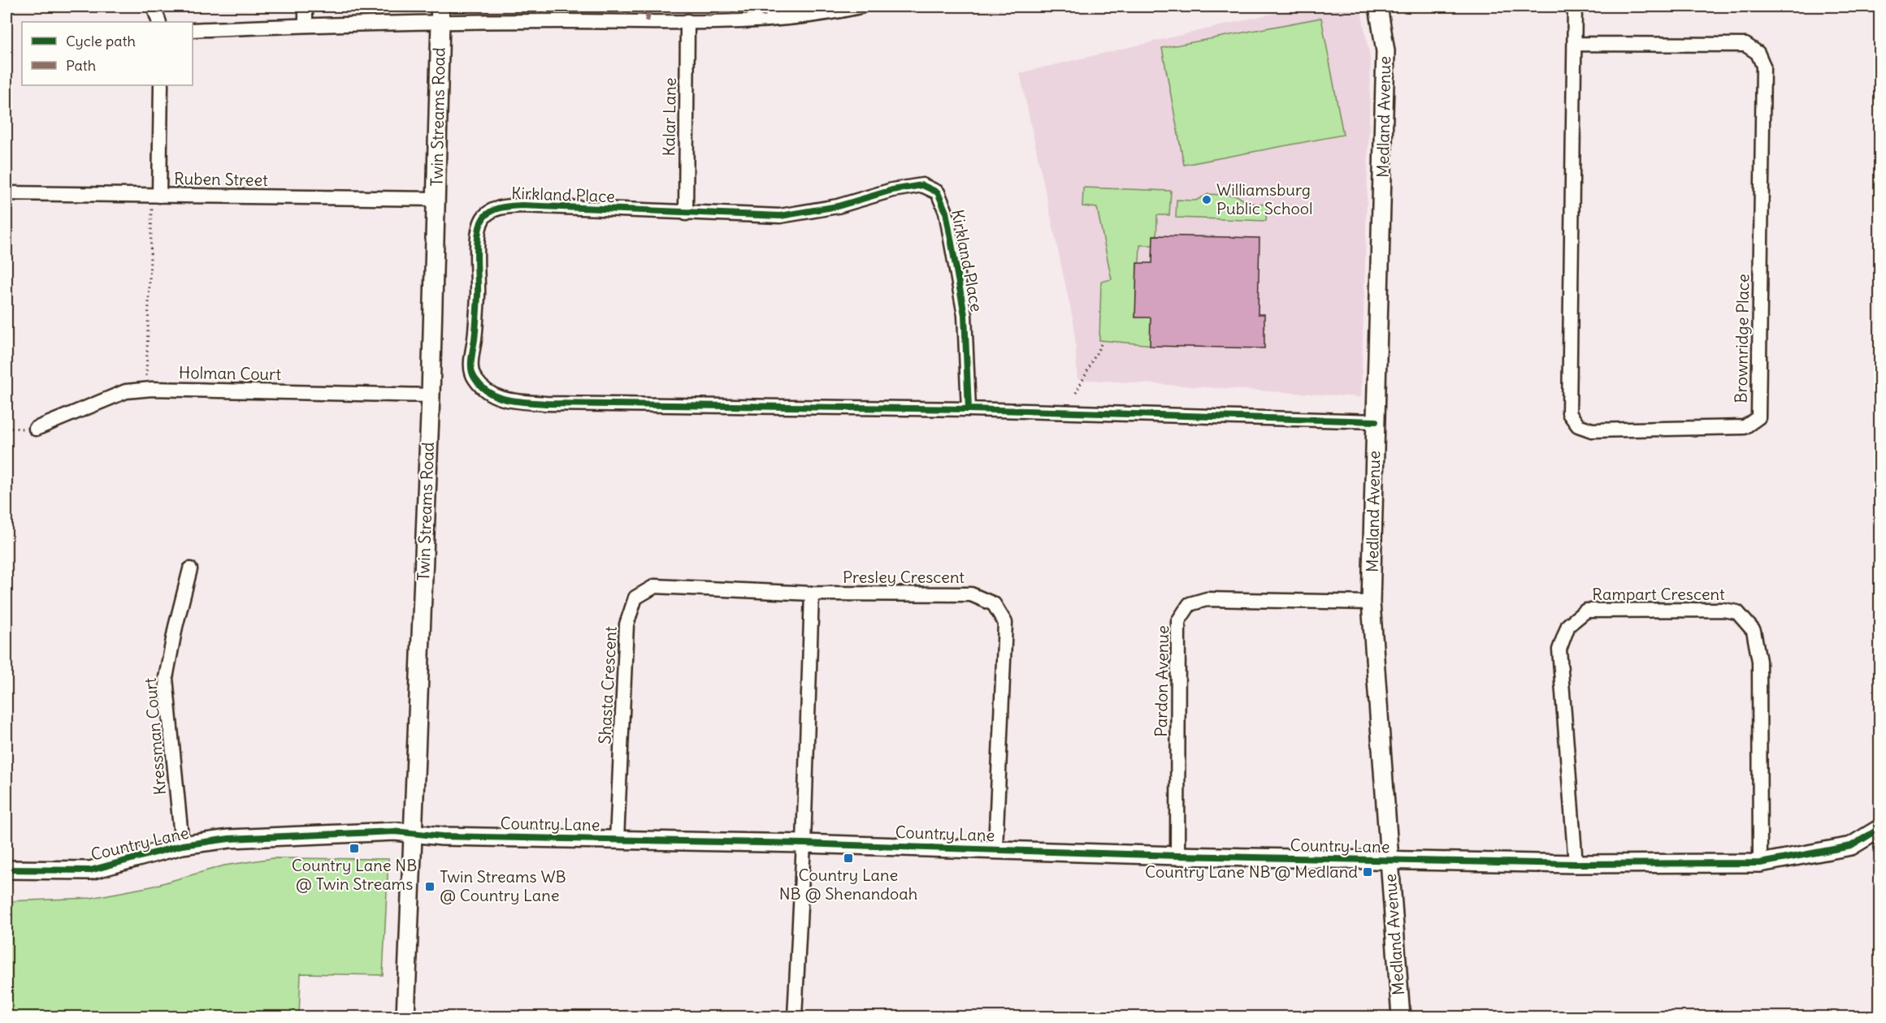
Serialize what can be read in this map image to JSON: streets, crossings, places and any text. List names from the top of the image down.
{
  "streets": {
    "street": [
      "Twin Streams Road",
      "Kalar Lane",
      "Medland Avenue",
      "Ruben Street",
      "Kirkland Place",
      "Brownridge Place",
      "Holman Court",
      "Presley Crescent",
      "Rampart Crescent",
      "Pardon Avenue",
      "Shasta Crescent",
      "Kressman Court",
      "Country Lane"
    ]
  },
  "crossings": [
    ["Twin Streams Road", "Ruben Street"],
    ["Twin Streams Road", "Holman Court"],
    ["Twin Streams Road", "Country Lane"],
    ["Kalar Lane", "Kirkland Place"],
    ["Medland Avenue", "Kirkland Place"],
    ["Medland Avenue", "Pardon Avenue"],
    ["Medland Avenue", "Country Lane"],
    ["Presley Crescent", "Shasta Crescent"],
    ["Presley Crescent", "Country Lane"],
    ["Rampart Crescent", "Country Lane"],
    ["Pardon Avenue", "Country Lane"],
    ["Shasta Crescent", "Country Lane"],
    ["Kressman Court", "Country Lane"]
  ],
  "places": {
    "other": ["Williamsburg Public School"],
    "transit": [
      "Country Lane NB @ Twin Streams",
      "Country Lane NB @ Shenandoah",
      "Country Lane NB @ Medland",
      "Twin Streams WB @ Country Lane"
    ]
  },
  "legend": ["Cycle path", "Path"]
}
